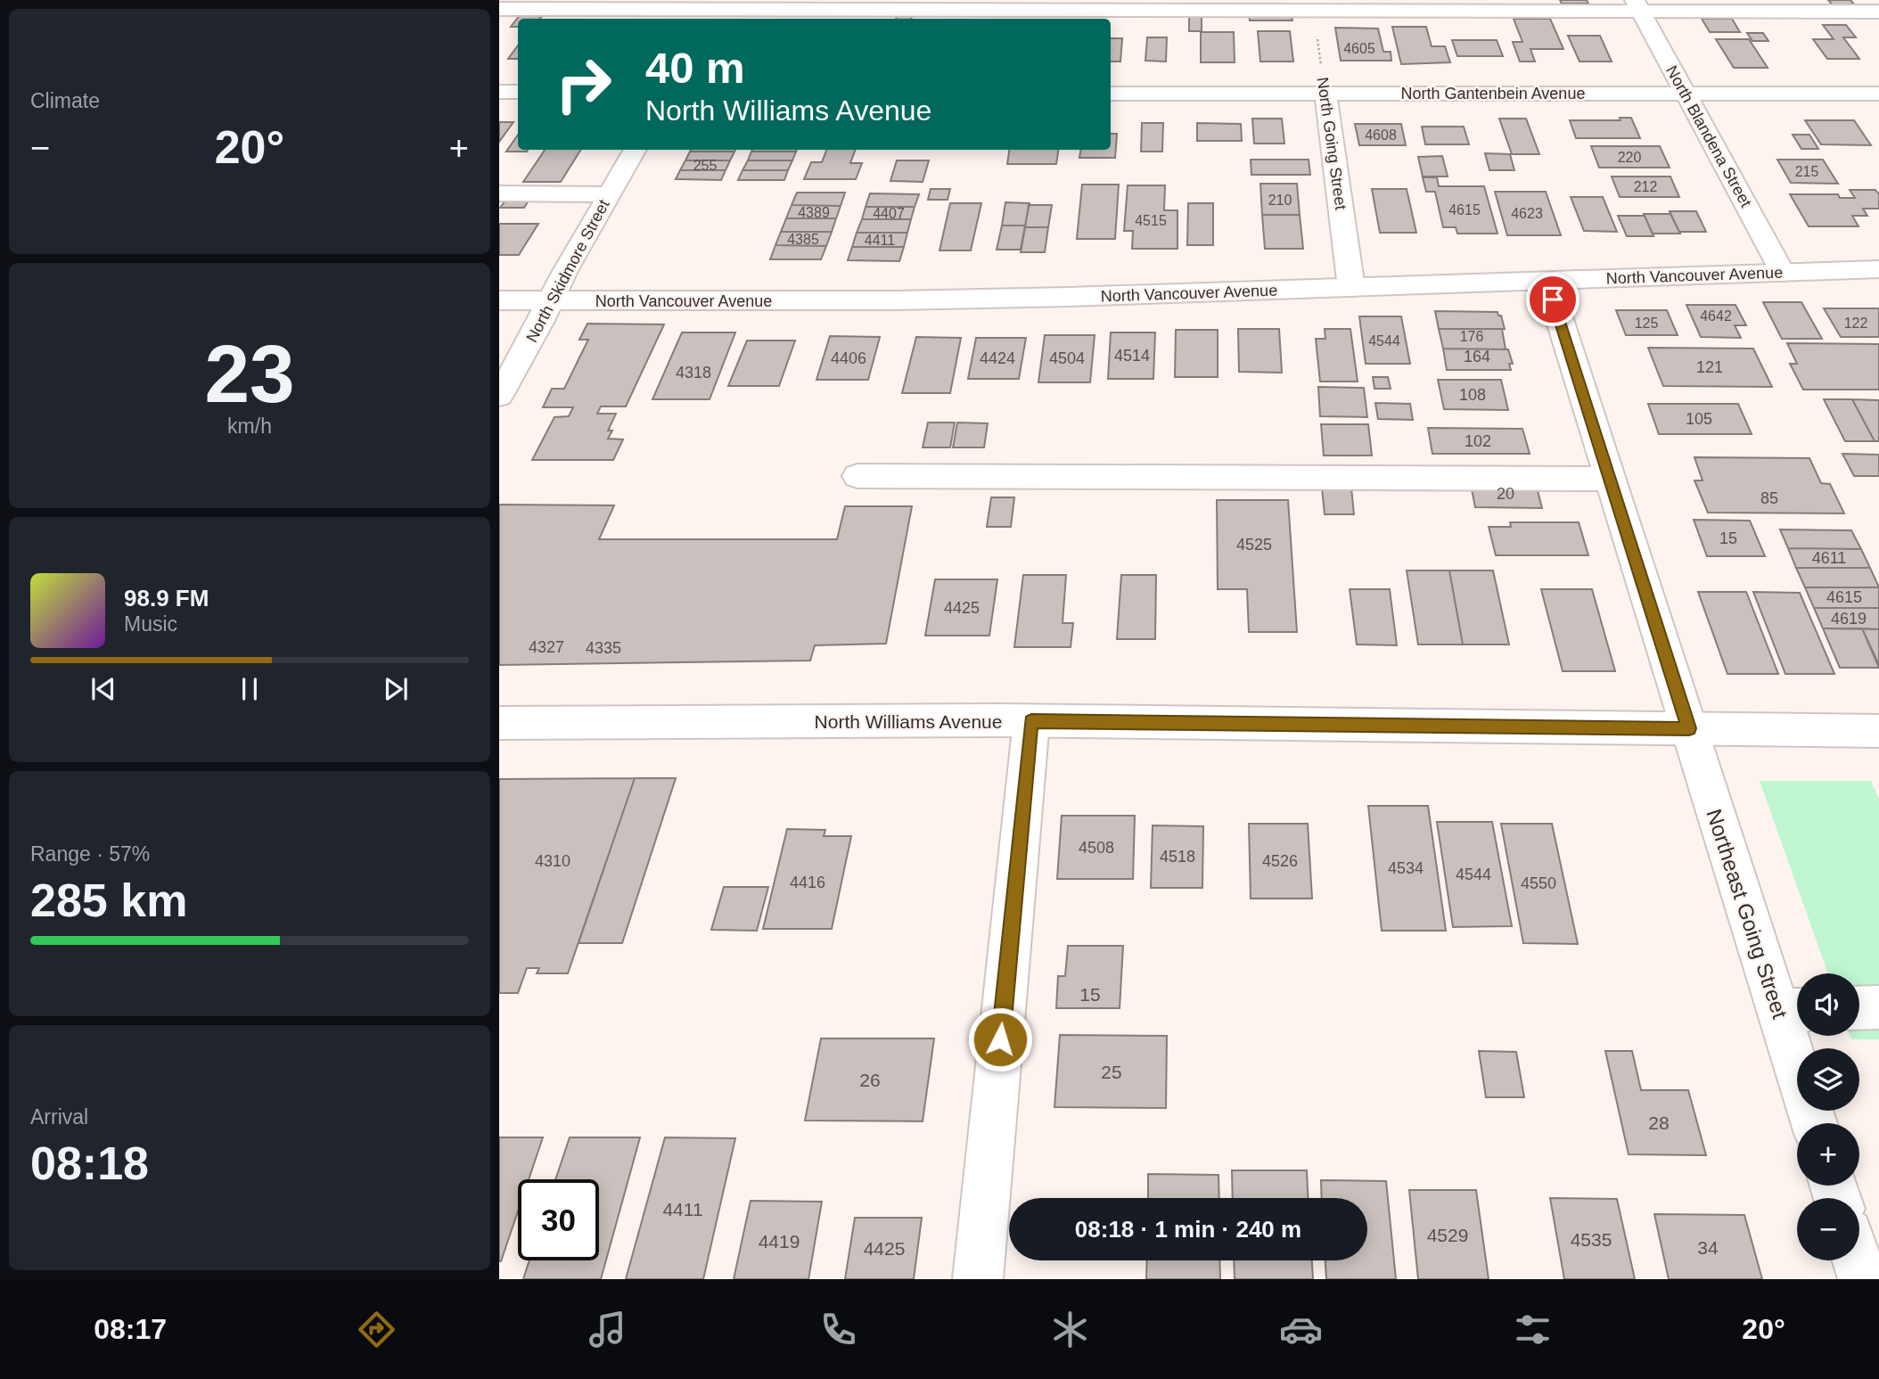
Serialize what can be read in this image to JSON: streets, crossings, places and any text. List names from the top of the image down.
{
  "streets": {
    "street": [
      "North Gantenbein Avenue",
      "North Blandena Street",
      "North Going Street",
      "North Skidmore Street",
      "North Vancouver Avenue",
      "North Williams Avenue",
      "Northeast Going Street"
    ]
  },
  "crossings": [
    ["North Gantenbein Avenue", "North Blandena Street"],
    ["North Gantenbein Avenue", "North Going Street"],
    ["North Blandena Street", "North Vancouver Avenue"],
    ["North Going Street", "North Vancouver Avenue"],
    ["North Skidmore Street", "North Vancouver Avenue"],
    ["North Williams Avenue", "Northeast Going Street"]
  ],
  "house_numbers": [
    "4605",
    "4608",
    "220",
    "255",
    "215",
    "212",
    "210",
    "4615",
    "4389",
    "4407",
    "4623",
    "4515",
    "4385",
    "4411",
    "4642",
    "125",
    "122",
    "176",
    "4544",
    "4514",
    "164",
    "4406",
    "4424",
    "4504",
    "121",
    "4318",
    "108",
    "105",
    "102",
    "20",
    "85",
    "15",
    "4525",
    "4611",
    "4615",
    "4425",
    "4619",
    "4327",
    "4335",
    "4508",
    "4518",
    "4310",
    "4526",
    "4534",
    "4544",
    "4416",
    "4550",
    "15",
    "25",
    "26",
    "28",
    "4411",
    "4529",
    "4535",
    "4419",
    "34",
    "4425"
  ],
  "page": {
    "tile": [
      "Climate",
      ["23", "km/h"],
      ["Range · 57%", "285 km"],
      ["Arrival", "08:18"]
    ],
    "turn": ["40 m", "North Williams Avenue"],
    "heat": ["−", "20°", "+"],
    "song": ["98.9 FM", "Music"],
    "map_buttons": ["+", "−"],
    "limit": "30",
    "trip": "08:18 · 1 min · 240 m",
    "tabs": ["08:17", "20°"]
  }
}
